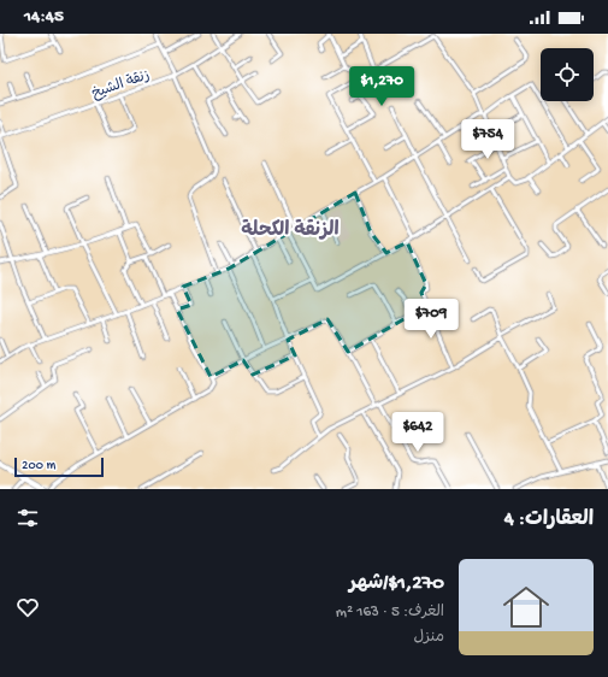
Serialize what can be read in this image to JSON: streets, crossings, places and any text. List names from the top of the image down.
{
  "streets": {
    "street": ["زنقة الشيخ"]
  },
  "districts": ["الزنقة الكحلة"],
  "scale_bar": "200 m",
  "page": {
    "status": "14:45",
    "price": [
      "$1,270",
      "$754",
      "$709",
      "$642"
    ],
    "scale": "200 m",
    "heading": "العقارات: 4",
    "list": [
      {
        "name": "$1,270/شهر",
        "note": "الغرف: 5 · 163 m² · منزل"
      }
    ]
  }
}
